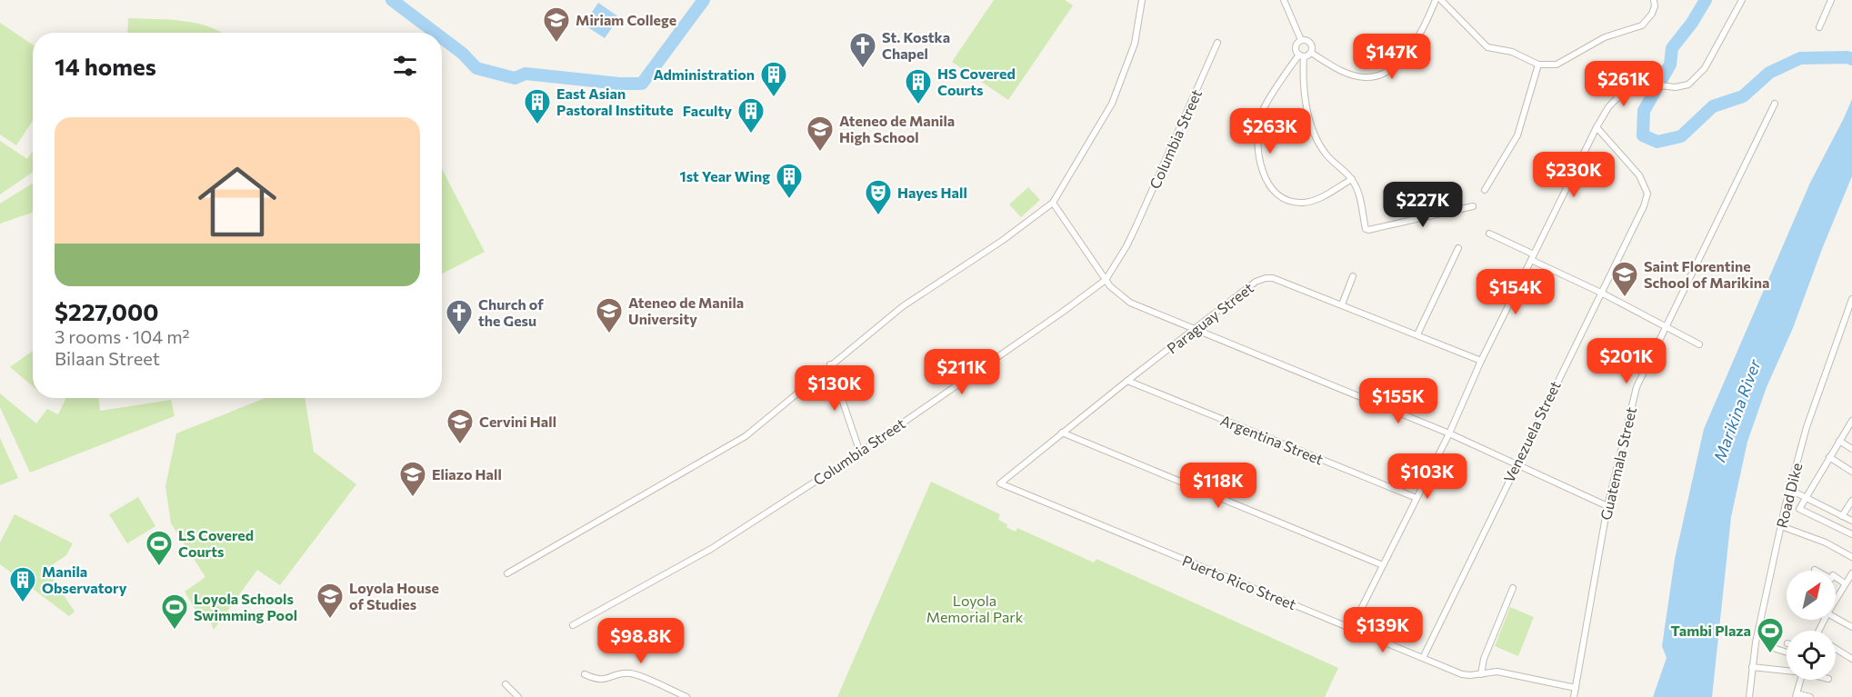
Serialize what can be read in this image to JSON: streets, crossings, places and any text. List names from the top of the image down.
{
  "streets": {
    "street": [
      "Columbia Street",
      "Paraguay Street",
      "Venezuela Street",
      "Argentina Street",
      "Guatemala Street",
      "Road Dike",
      "Puerto Rico Street"
    ]
  },
  "crossings": [
    ["Paraguay Street", "Argentina Street"],
    ["Paraguay Street", "Puerto Rico Street"],
    ["Venezuela Street", "Puerto Rico Street"]
  ],
  "water": ["Marikina River"],
  "parks": ["Loyola Memorial Park"],
  "places": {
    "school or university": [
      "Miriam College",
      "Ateneo de Manila High School",
      "Saint Florentine School of Marikina",
      "Ateneo de Manila University",
      "Cervini Hall",
      "Eliazo Hall",
      "Loyola House of Studies"
    ],
    "church": ["St. Kostka Chapel", "Church of the Gesu"],
    "building": [
      "Administration",
      "HS Covered Courts",
      "East Asian Pastoral Institute",
      "Faculty",
      "1st Year Wing",
      "Manila Observatory"
    ],
    "theatre": ["Hayes Hall"],
    "sports": ["LS Covered Courts", "Loyola Schools Swimming Pool", "Tambi Plaza"]
  },
  "north": "top right",
  "page": {
    "heading": "14 homes",
    "price": [
      "$147K",
      "$261K",
      "$263K",
      "$230K",
      "$227K",
      "$154K",
      "$201K",
      "$211K",
      "$130K",
      "$155K",
      "$103K",
      "$118K",
      "$139K",
      "$98.8K"
    ],
    "list": [
      {
        "name": "$227,000",
        "note": "3 rooms · 104 m² · Bilaan Street"
      }
    ]
  }
}
